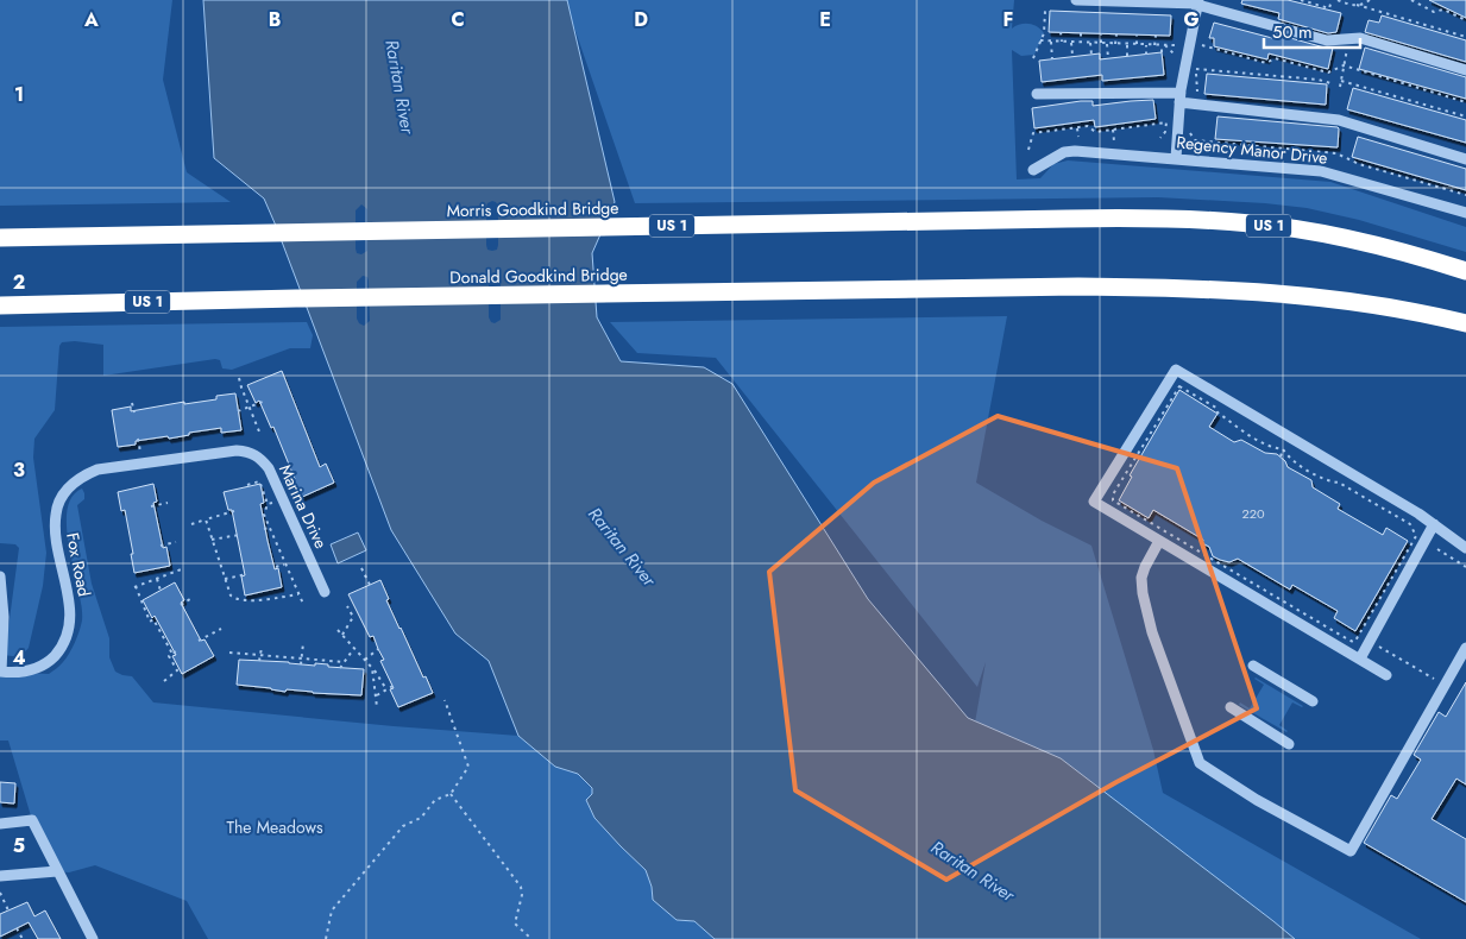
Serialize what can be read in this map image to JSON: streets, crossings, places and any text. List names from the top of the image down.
{
  "streets": {
    "highway": ["Morris Goodkind Bridge", "US 1", "Donald Goodkind Bridge"],
    "street": ["Regency Manor Drive", "Marina Drive", "Fox Road"]
  },
  "crossings": [
    ["Marina Drive", "Fox Road"]
  ],
  "water": ["Raritan River"],
  "parks": ["The Meadows"],
  "house_numbers": ["220"],
  "scale_bar": "50 m",
  "grid": {
    "columns": [
      "A",
      "B",
      "C",
      "D",
      "E",
      "F",
      "G"
    ],
    "rows": [
      "1",
      "2",
      "3",
      "4",
      "5"
    ]
  }
}
